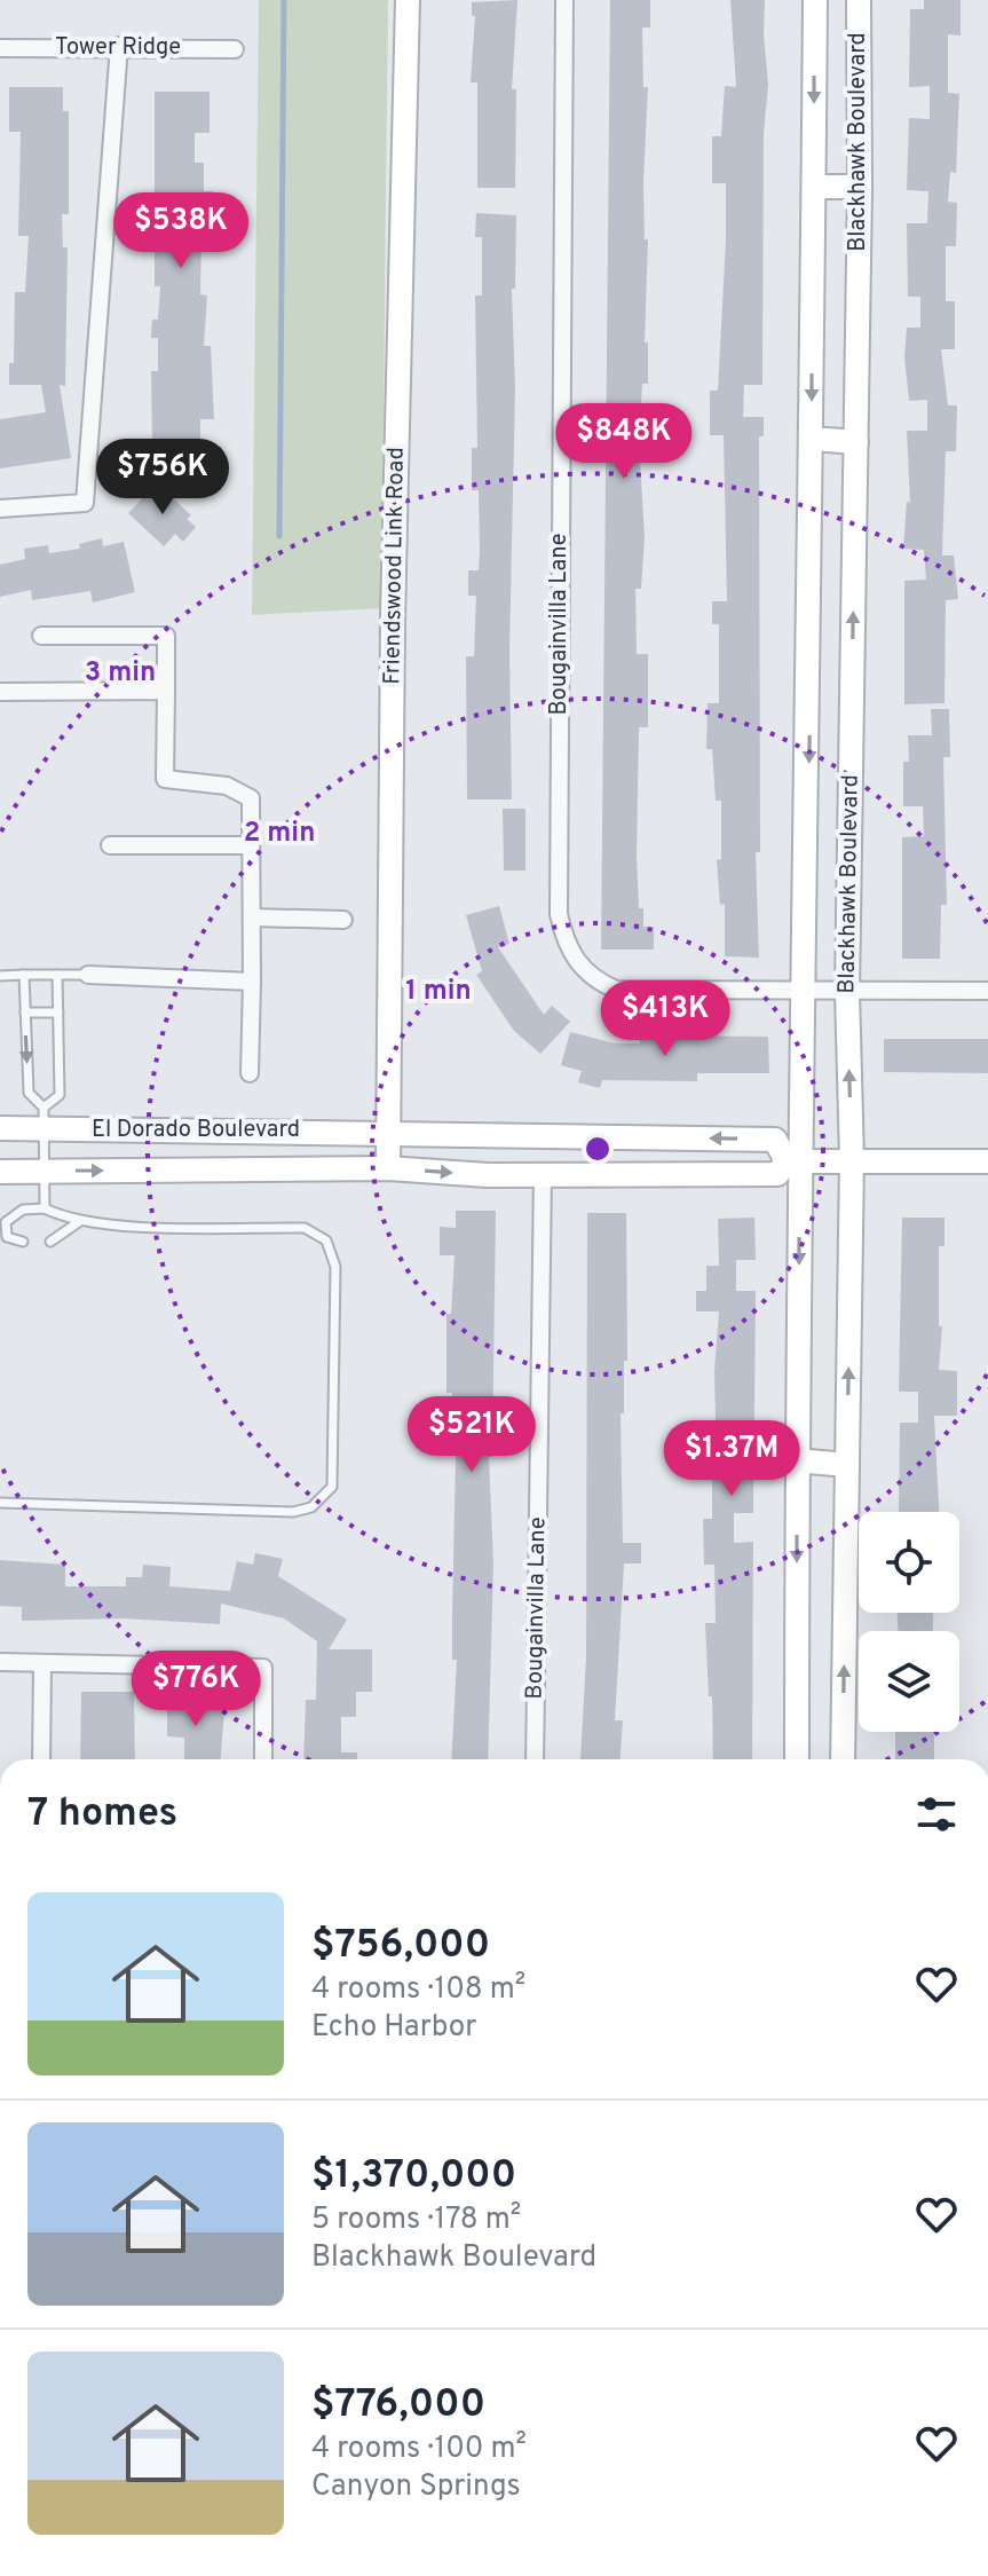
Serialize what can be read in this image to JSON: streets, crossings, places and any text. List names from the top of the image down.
{
  "streets": {
    "main road": ["Blackhawk Boulevard", "Friendswood Link Road", "El Dorado Boulevard"],
    "street": ["Tower Ridge", "Bougainvilla Lane"]
  },
  "crossings": [
    ["Blackhawk Boulevard", "Bougainvilla Lane"],
    ["Friendswood Link Road", "El Dorado Boulevard"]
  ],
  "page": {
    "price": [
      "$538K",
      "$848K",
      "$756K",
      "$413K",
      "$521K",
      "$1.37M",
      "$776K"
    ],
    "heading": "7 homes",
    "list": [
      {
        "name": "$756,000",
        "note": "4 rooms · 108 m² · Echo Harbor"
      },
      {
        "name": "$1,370,000",
        "note": "5 rooms · 178 m² · Blackhawk Boulevard"
      },
      {
        "name": "$776,000",
        "note": "4 rooms · 100 m² · Canyon Springs"
      }
    ]
  },
  "rings": ["3 min", "2 min", "1 min"]
}
